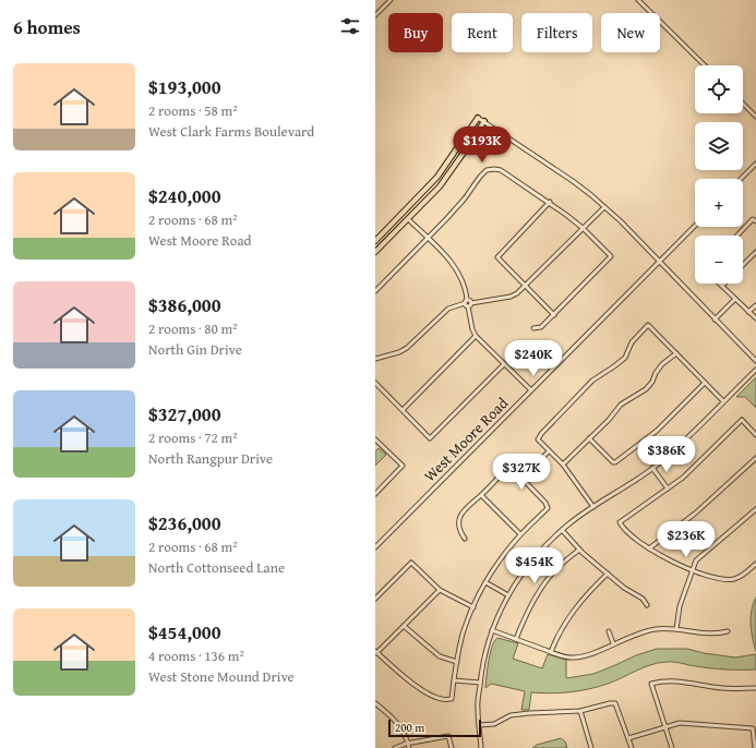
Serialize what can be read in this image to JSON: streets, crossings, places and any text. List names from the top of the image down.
{
  "streets": {
    "street": ["West Moore Road"]
  },
  "scale_bar": "200 m",
  "page": {
    "heading": "6 homes",
    "chip": [
      "Buy",
      "Rent",
      "Filters",
      "New"
    ],
    "list": [
      {
        "name": "$193,000",
        "note": "2 rooms · 58 m² · West Clark Farms Boulevard"
      },
      {
        "name": "$240,000",
        "note": "2 rooms · 68 m² · West Moore Road"
      },
      {
        "name": "$386,000",
        "note": "2 rooms · 80 m² · North Gin Drive"
      },
      {
        "name": "$327,000",
        "note": "2 rooms · 72 m² · North Rangpur Drive"
      },
      {
        "name": "$236,000",
        "note": "2 rooms · 68 m² · North Cottonseed Lane"
      },
      {
        "name": "$454,000",
        "note": "4 rooms · 136 m² · West Stone Mound Drive"
      }
    ],
    "map_buttons": ["+", "−"],
    "price": [
      "$193K",
      "$240K",
      "$386K",
      "$327K",
      "$236K",
      "$454K"
    ],
    "scale": "200 m"
  }
}
